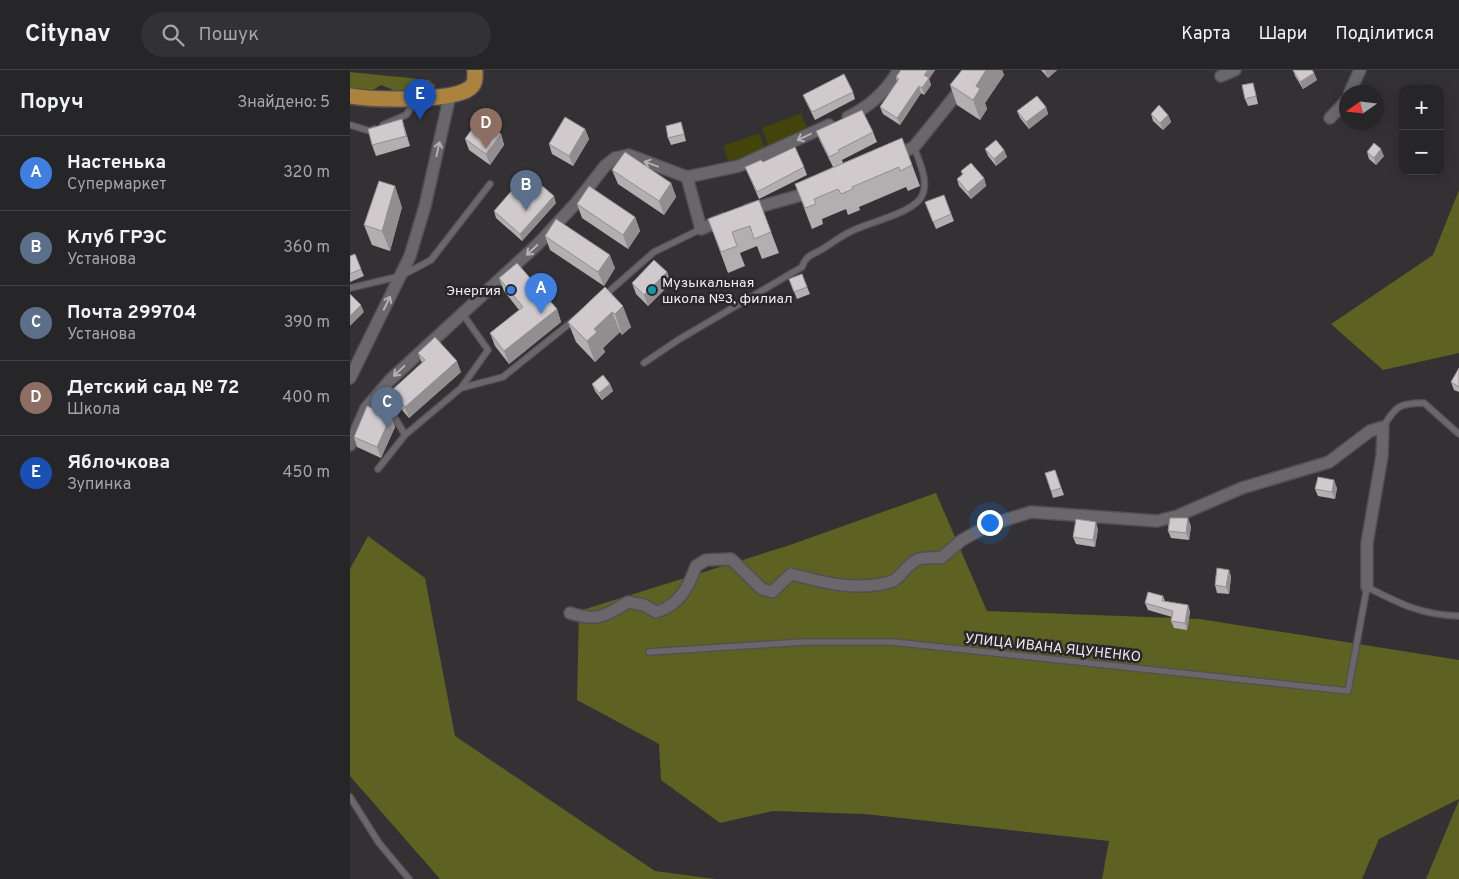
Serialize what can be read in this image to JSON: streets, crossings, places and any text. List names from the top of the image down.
{
  "streets": {
    "lane": ["УЛИЦА ИВАНА ЯЦУНЕНКО"]
  },
  "places": ["Энергия", "Музыкальная школа №3, филиал"],
  "north": "left",
  "page": {
    "header": "Citynav",
    "search": "Пошук",
    "nav": ["Карта", "Шари", "Поділитися"],
    "heading": ["Поруч", "Знайдено: 5"],
    "pins": [
      "E",
      "D",
      "B",
      "A",
      "C"
    ],
    "map_buttons": ["+", "−"],
    "list": [
      {
        "mark": "A",
        "name": "Настенька",
        "note": "Супермаркет",
        "value": "320 m"
      },
      {
        "mark": "B",
        "name": "Клуб ГРЭС",
        "note": "Установа",
        "value": "360 m"
      },
      {
        "mark": "C",
        "name": "Почта 299704",
        "note": "Установа",
        "value": "390 m"
      },
      {
        "mark": "D",
        "name": "Детский сад № 72",
        "note": "Школа",
        "value": "400 m"
      },
      {
        "mark": "E",
        "name": "Яблочкова",
        "note": "Зупинка",
        "value": "450 m"
      }
    ]
  }
}
